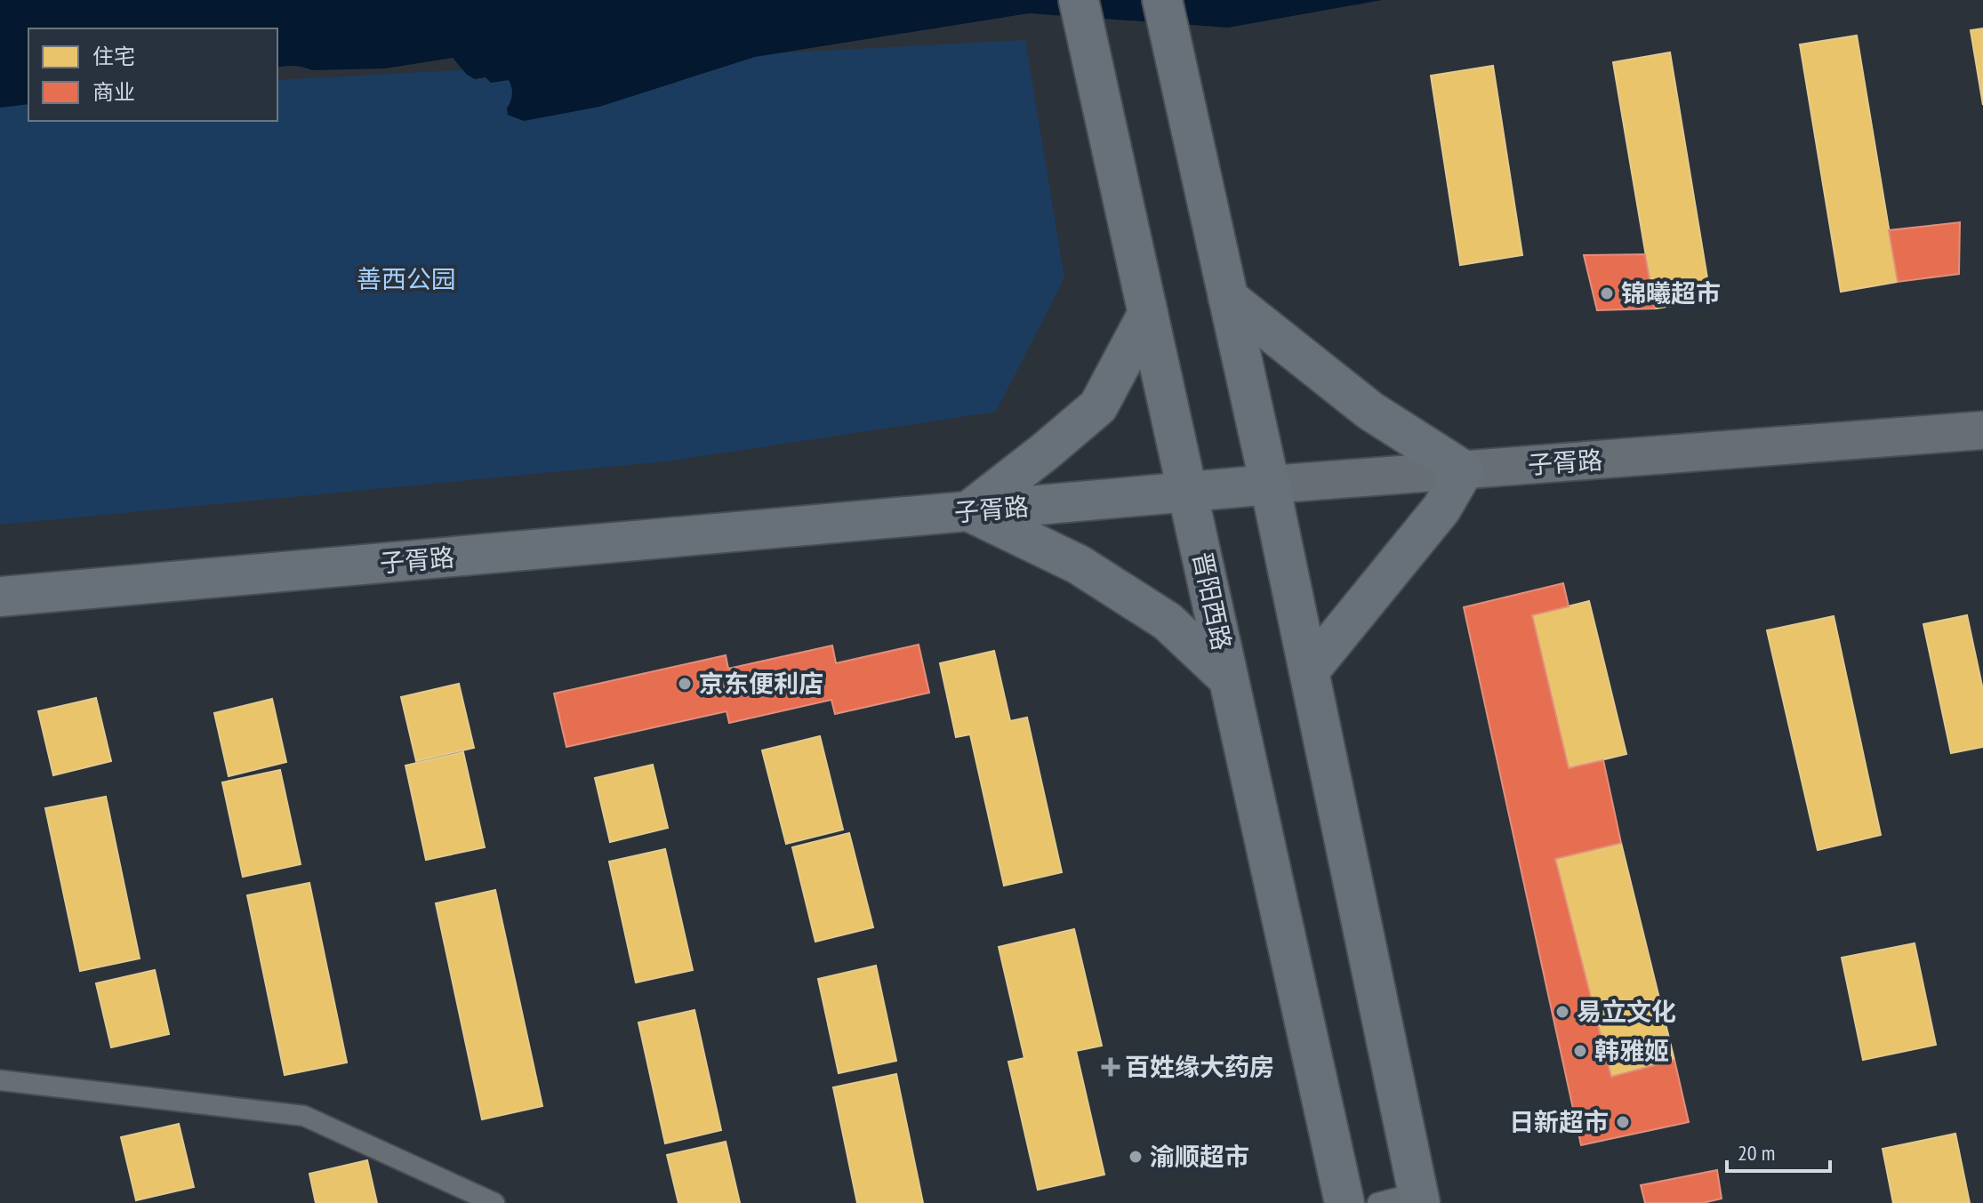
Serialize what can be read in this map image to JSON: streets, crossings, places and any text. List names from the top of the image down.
{
  "streets": {
    "main road": ["子胥路", "晋阳西路"]
  },
  "crossings": [
    ["子胥路", "晋阳西路"]
  ],
  "parks": ["善西公园"],
  "places": {
    "other": [
      "锦曦超市",
      "京东便利店",
      "易立文化",
      "韩雅姬",
      "日新超市",
      "渝顺超市"
    ],
    "health": ["百姓缘大药房"]
  },
  "legend": ["住宅", "商业"],
  "scale_bar": "20 m"
}
